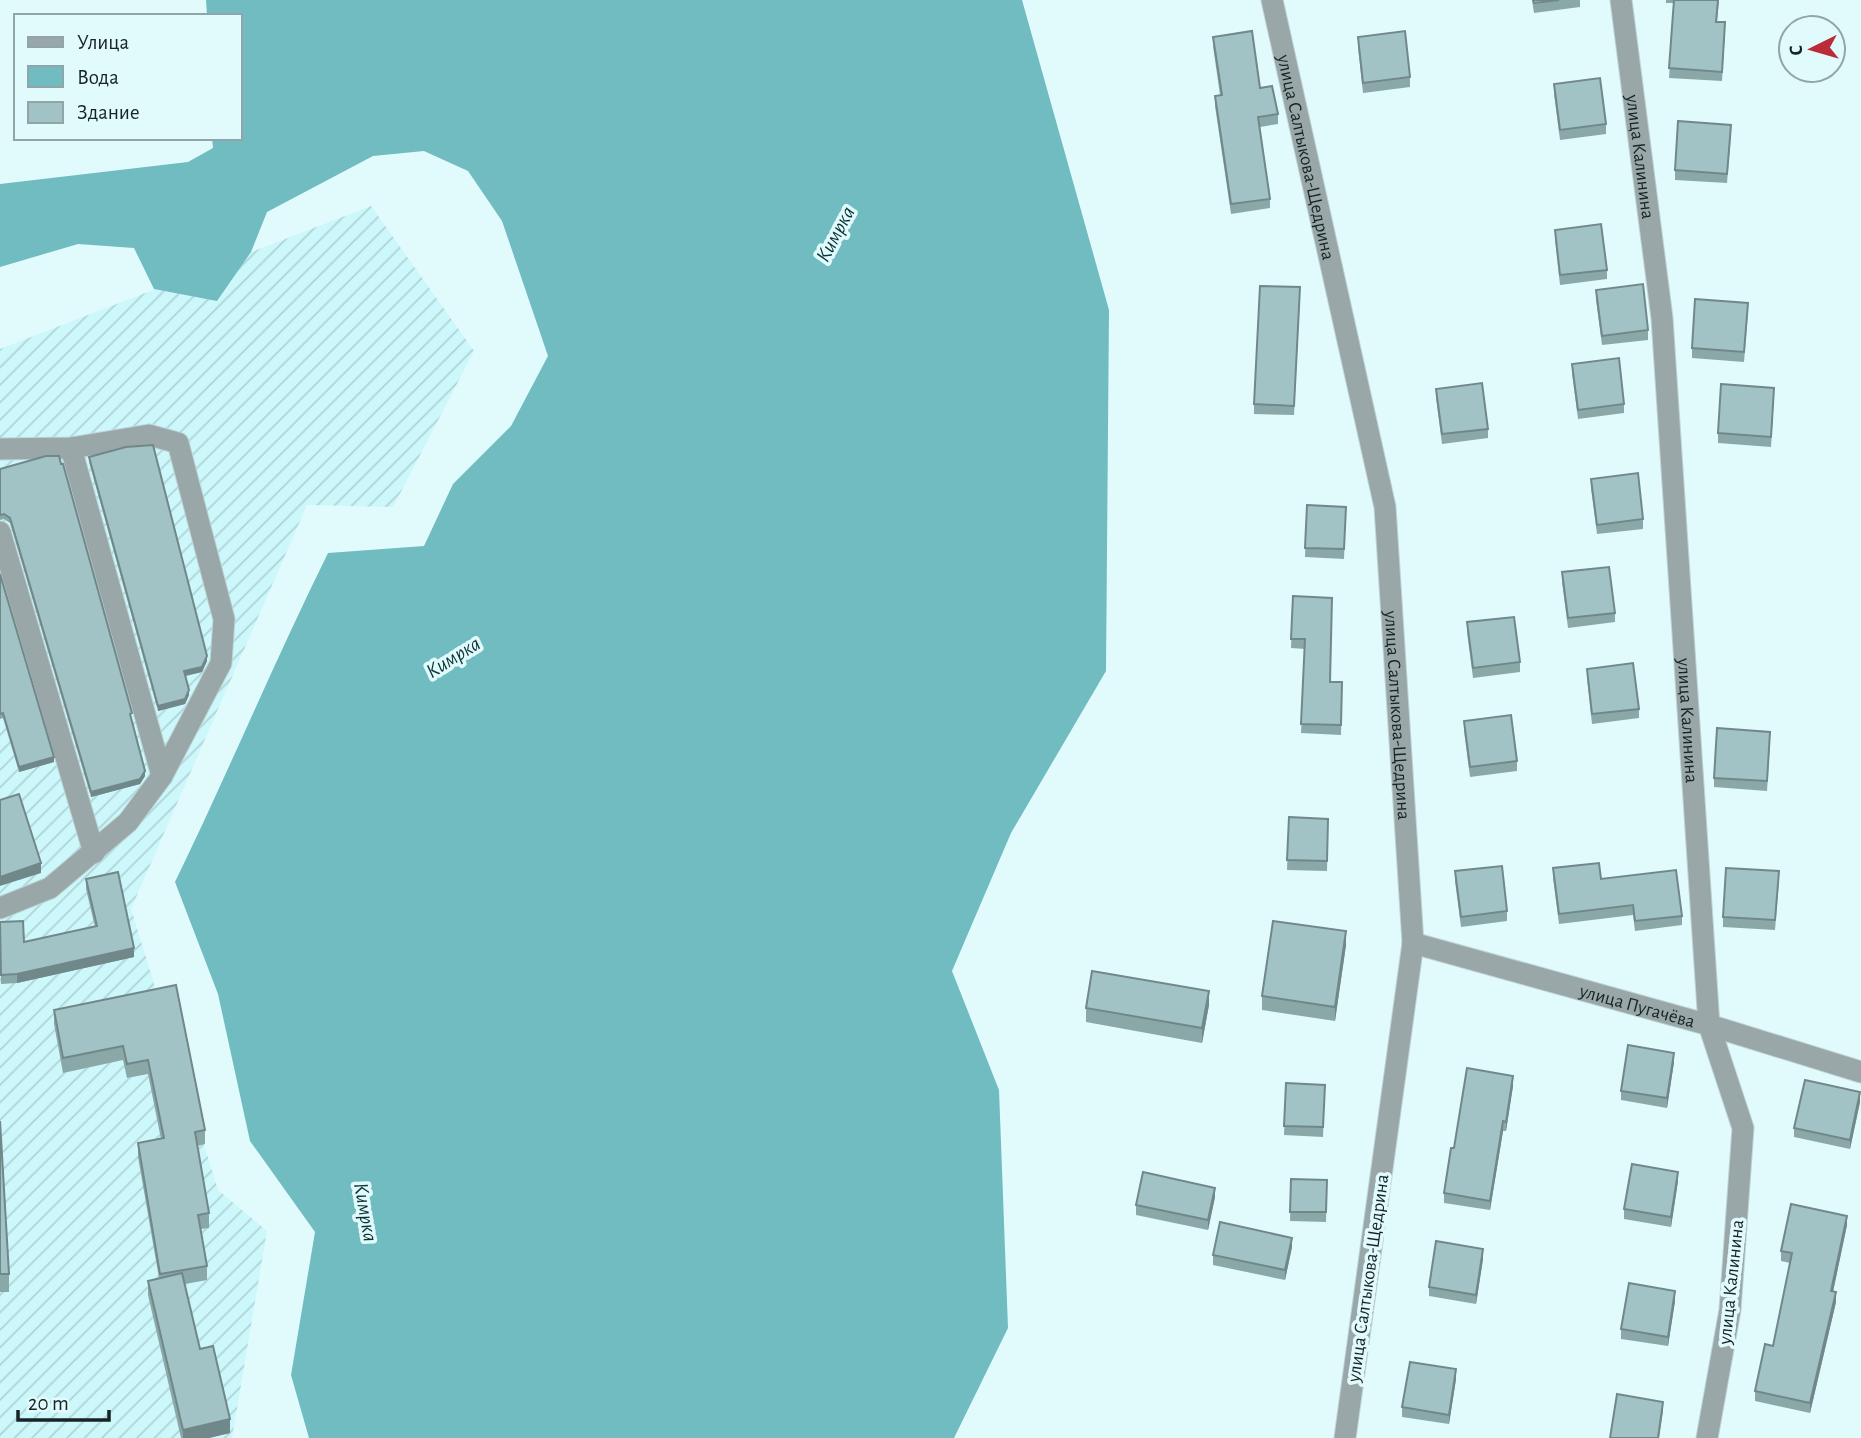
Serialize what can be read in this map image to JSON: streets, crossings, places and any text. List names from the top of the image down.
{
  "streets": {
    "street": ["улица Салтыкова-Щедрина", "улица Калинина", "улица Пугачёва"]
  },
  "crossings": [
    ["улица Салтыкова-Щедрина", "улица Пугачёва"],
    ["улица Калинина", "улица Пугачёва"]
  ],
  "water": ["Кимрка"],
  "legend": ["Улица", "Вода", "Здание"],
  "scale_bar": "20 m",
  "north": "left"
}
